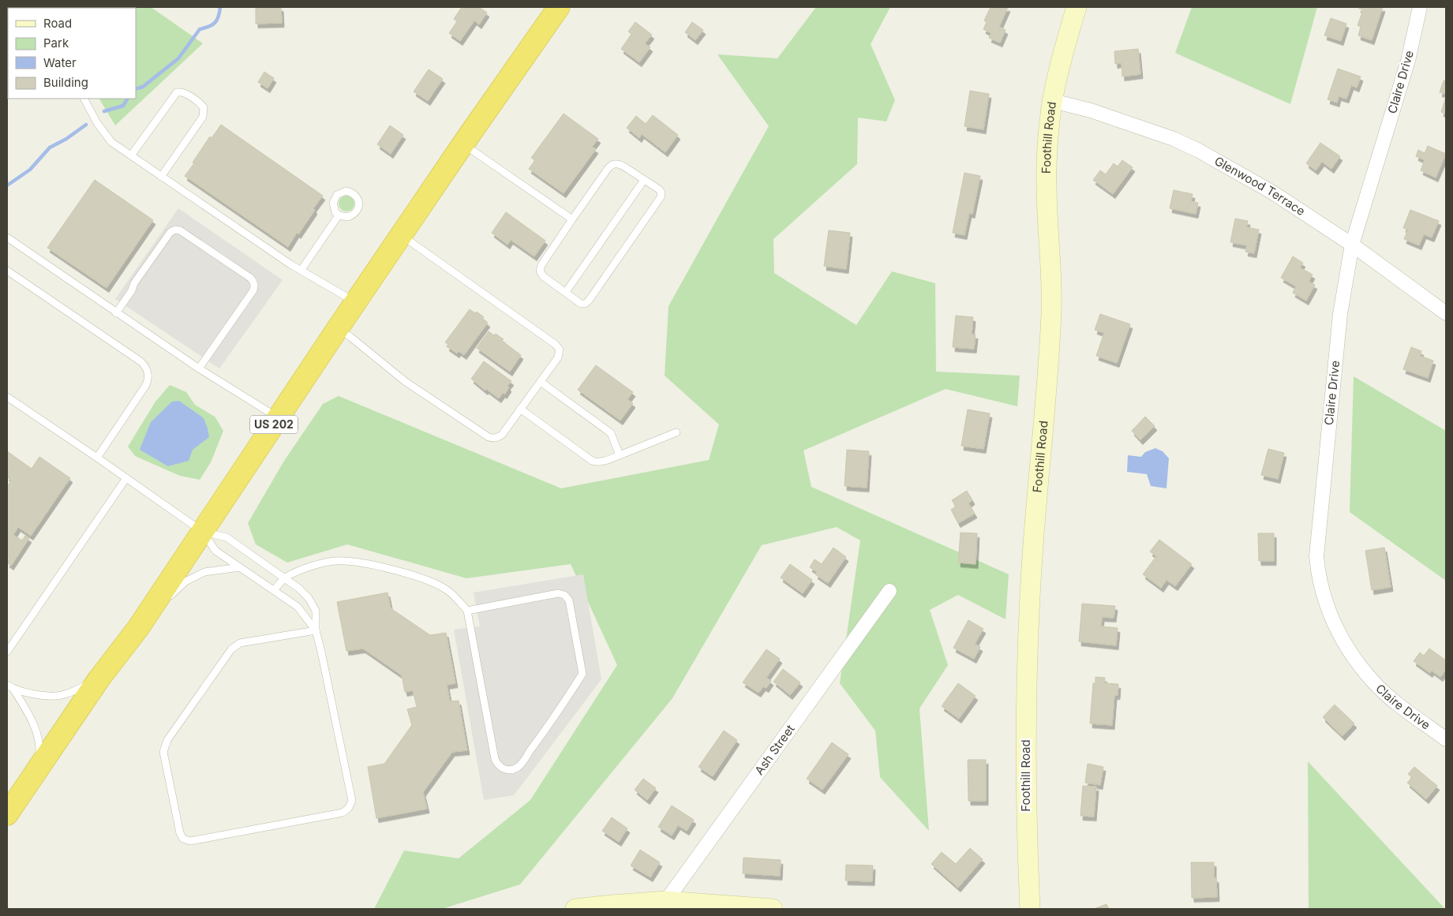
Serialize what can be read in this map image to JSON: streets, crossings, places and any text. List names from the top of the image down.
{
  "streets": {
    "highway": ["US 202"],
    "street": [
      "Claire Drive",
      "Foothill Road",
      "Glenwood Terrace",
      "Ash Street"
    ]
  },
  "crossings": [
    ["Claire Drive", "Glenwood Terrace"],
    ["Foothill Road", "Glenwood Terrace"]
  ],
  "legend": [
    "Road",
    "Park",
    "Water",
    "Building"
  ]
}
